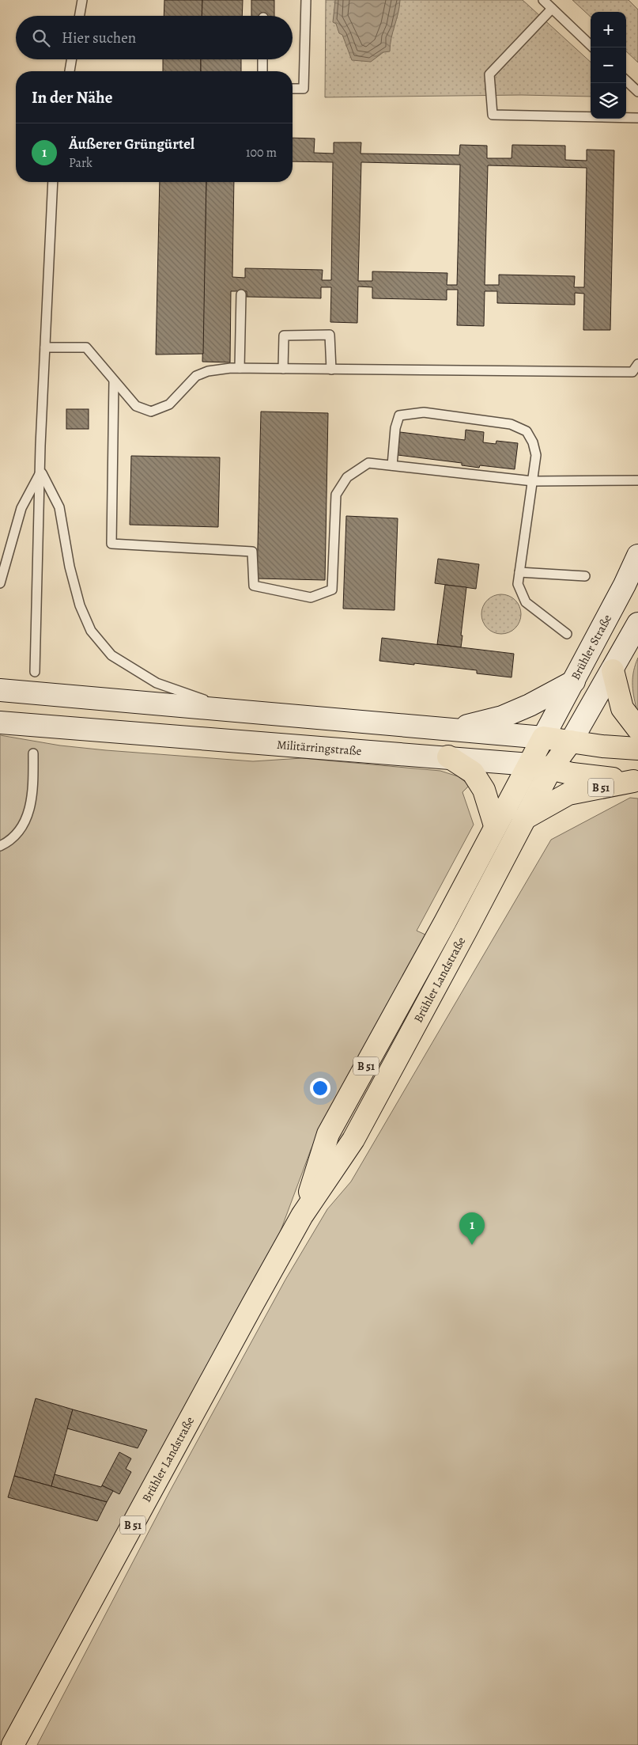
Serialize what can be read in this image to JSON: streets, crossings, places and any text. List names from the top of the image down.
{
  "streets": {
    "main road": [
      "Brühler Straße",
      "Militärringstraße",
      "B 51",
      "Brühler Landstraße"
    ]
  },
  "crossings": [
    ["Brühler Straße", "Brühler Landstraße"],
    ["Militärringstraße", "B 51"],
    ["Militärringstraße", "Brühler Landstraße"],
    ["B 51", "Brühler Landstraße"]
  ],
  "page": {
    "map_buttons": ["+", "−"],
    "search": "Hier suchen",
    "heading": "In der Nähe",
    "list": [
      {
        "mark": "1",
        "name": "Äußerer Grüngürtel",
        "note": "Park",
        "value": "100 m"
      }
    ],
    "pins": "1"
  }
}
